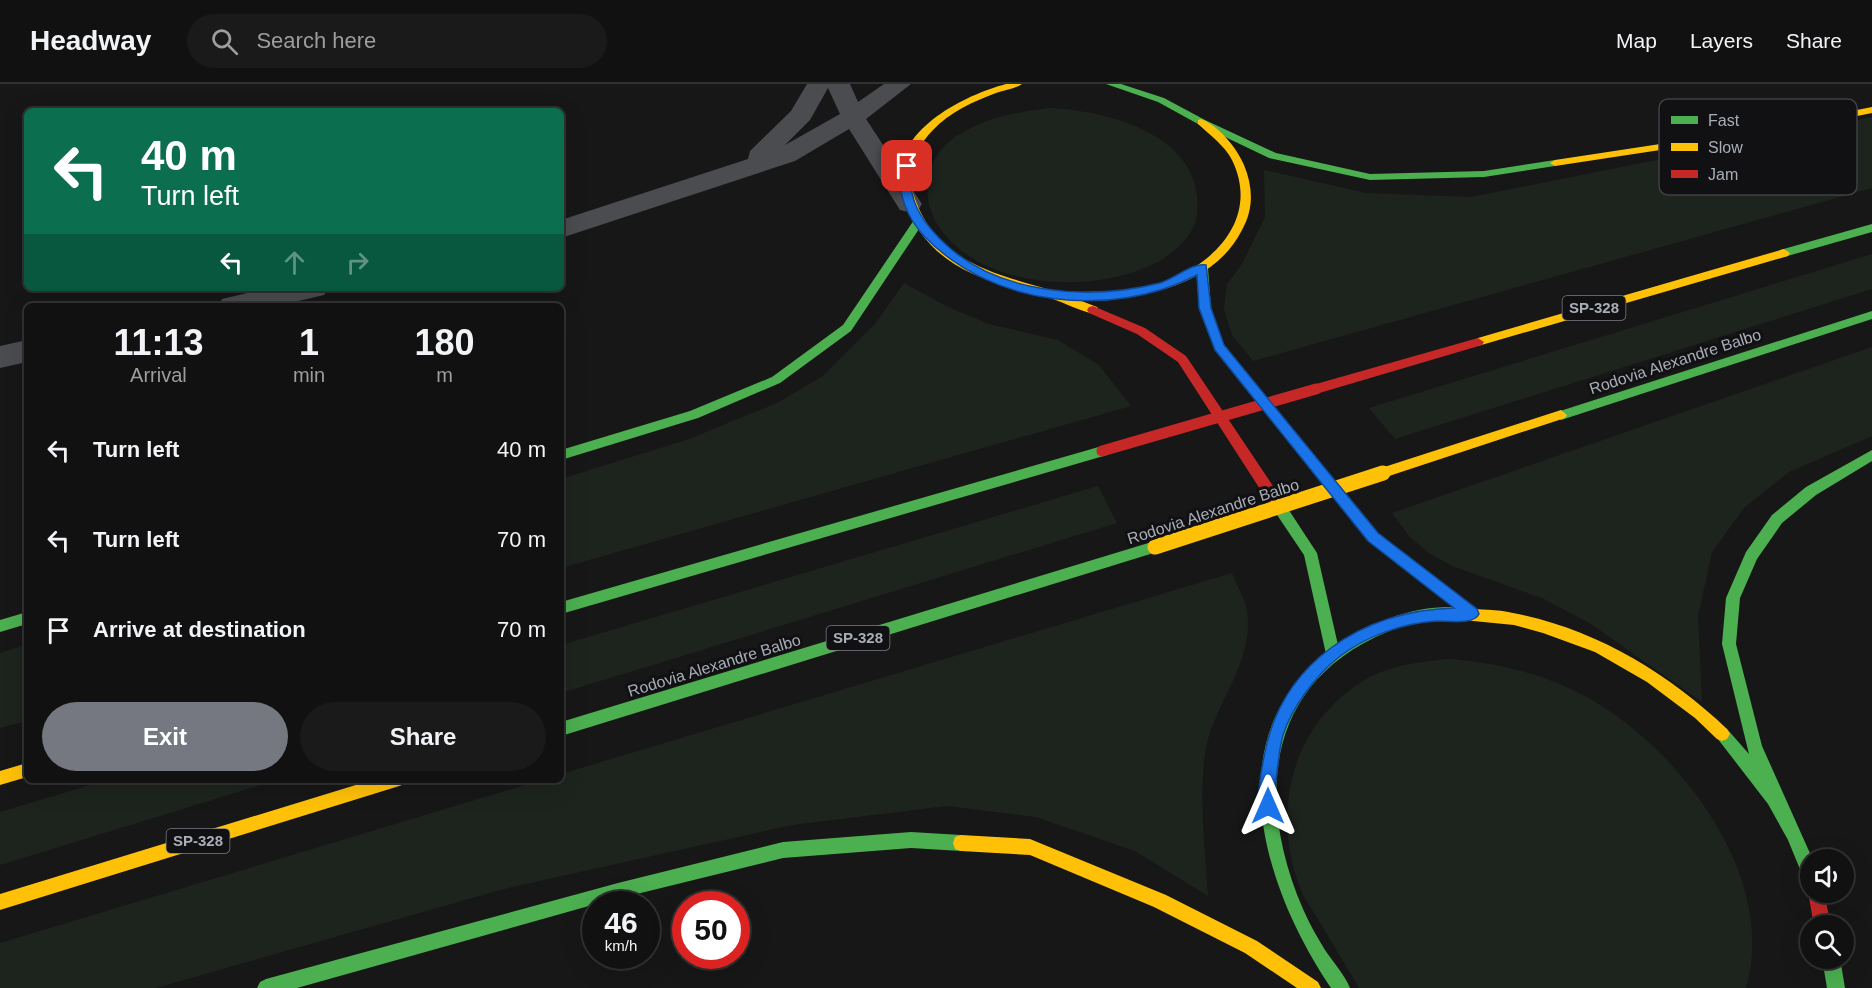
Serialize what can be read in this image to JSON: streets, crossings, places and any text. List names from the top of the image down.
{
  "streets": {
    "main road": ["SP-328", "Rodovia Alexandre Balbo"]
  },
  "legend": ["Fast", "Slow", "Jam"],
  "page": {
    "header": "Headway",
    "search": "Search here",
    "nav": ["Map", "Layers", "Share"],
    "turn": ["40 m", "Turn left"],
    "eta": [
      "11:13",
      "Arrival",
      "1",
      "min",
      "180",
      "m"
    ],
    "list": [
      {
        "name": "Turn left",
        "value": "40 m"
      },
      {
        "name": "Turn left",
        "value": "70 m"
      },
      {
        "name": "Arrive at destination",
        "value": "70 m"
      }
    ],
    "buttons": ["Exit", "Share"],
    "speed": "46 km/h",
    "limit": "50"
  }
}
